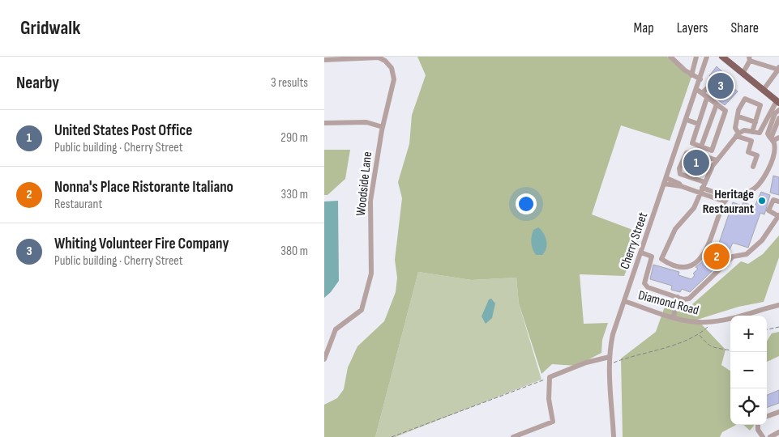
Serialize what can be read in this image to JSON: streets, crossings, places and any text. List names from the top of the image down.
{
  "streets": {
    "street": ["Woodside Lane", "Cherry Street", "Diamond Road"]
  },
  "crossings": [
    ["Cherry Street", "Diamond Road"]
  ],
  "places": ["Heritage Restaurant"],
  "page": {
    "header": "Gridwalk",
    "nav": ["Map", "Layers", "Share"],
    "heading": ["Nearby", "3 results"],
    "pins": ["3", "1", "2"],
    "list": [
      {
        "mark": "1",
        "name": "United States Post Office",
        "note": "Public building · Cherry Street",
        "value": "290 m"
      },
      {
        "mark": "2",
        "name": "Nonna's Place Ristorante Italiano",
        "note": "Restaurant",
        "value": "330 m"
      },
      {
        "mark": "3",
        "name": "Whiting Volunteer Fire Company",
        "note": "Public building · Cherry Street",
        "value": "380 m"
      }
    ],
    "map_buttons": ["+", "−"]
  }
}
